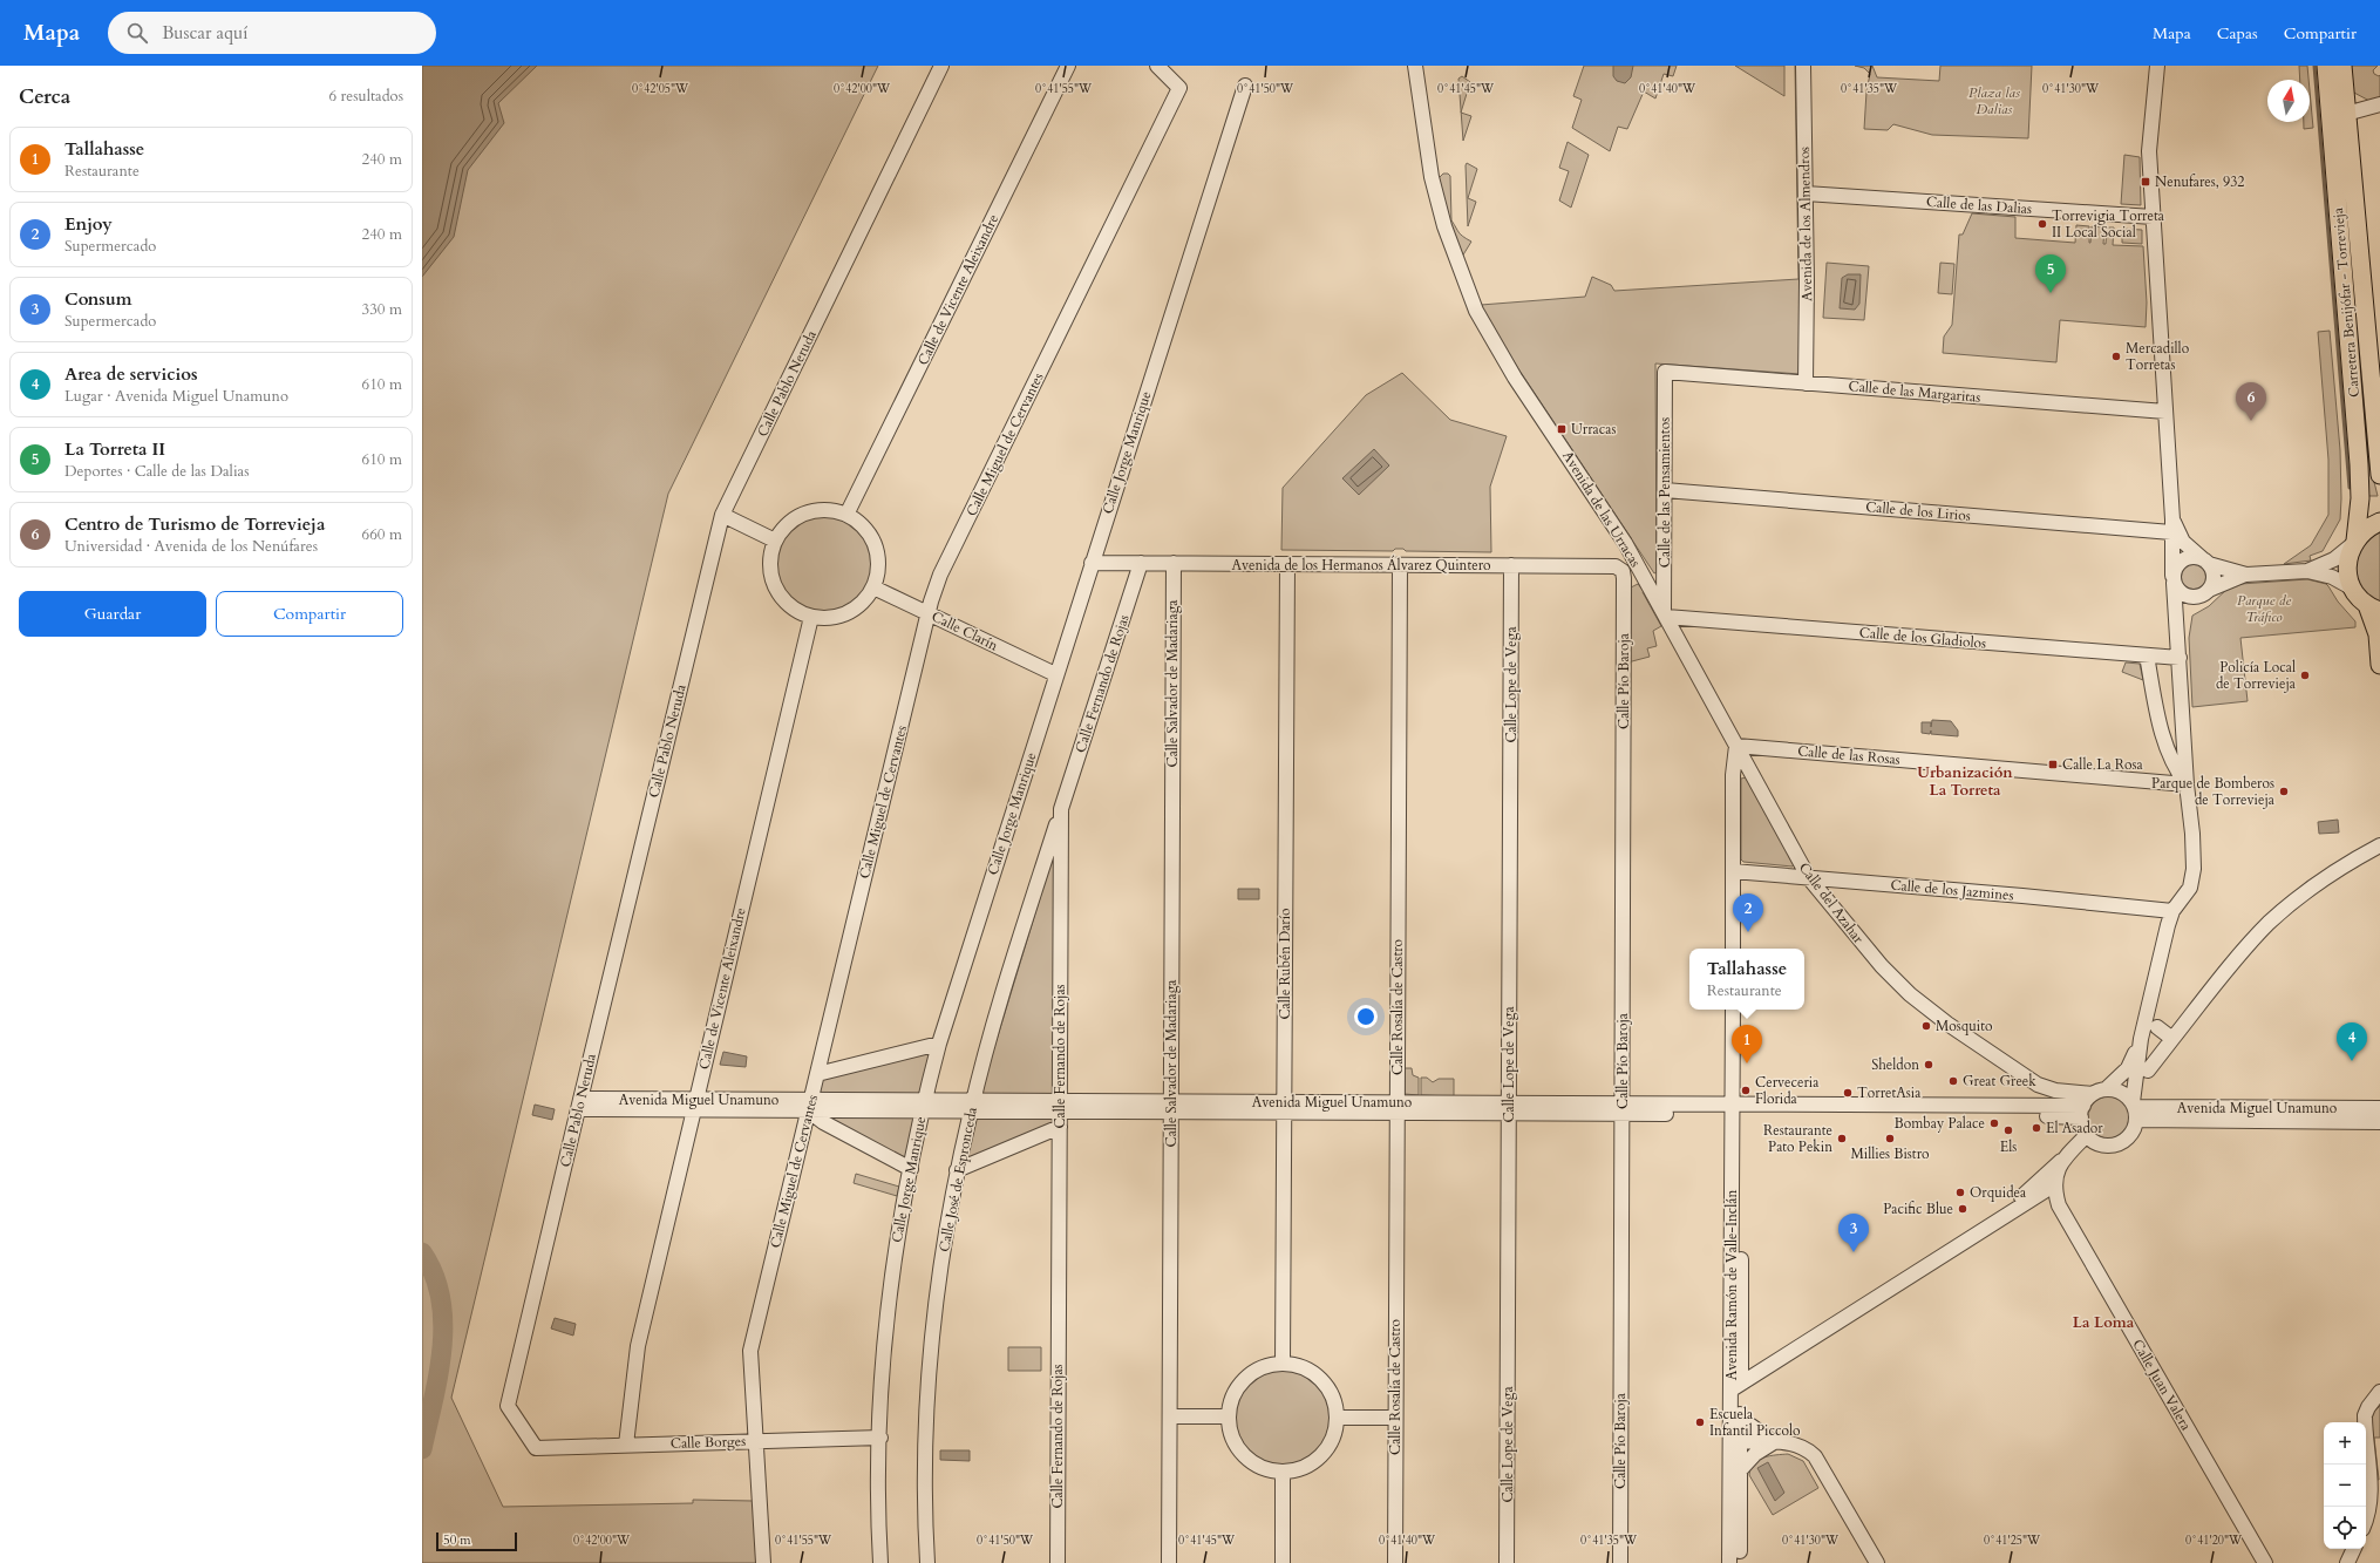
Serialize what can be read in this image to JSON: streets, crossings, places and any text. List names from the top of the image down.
{
  "streets": {
    "main road": ["Carretera Benijófar - Torrevieja"],
    "street": [
      "Calle de las Dalias",
      "Avenida de los Almendros",
      "Calle de Vicente Aleixandre",
      "Calle Pablo Neruda",
      "Calle de las Margaritas",
      "Calle Miguel de Cervantes",
      "Calle Jorge Manrique",
      "Calle de las Pensamientos",
      "Avenida de las Urracas",
      "Calle de los Lirios",
      "Avenida de los Hermanos Álvarez Quintero",
      "Calle Clarín",
      "Calle de los Gladiolos",
      "Calle Pío Baroja",
      "Calle Fernando de Rojas",
      "Calle Salvador de Madariaga",
      "Calle Lope de Vega",
      "Calle de las Rosas",
      "Calle de los Jazmines",
      "Calle del Azahar",
      "Calle Rubén Darío",
      "Calle Rosalía de Castro",
      "Avenida Miguel Unamuno",
      "Calle José de Espronceda",
      "Avenida Ramón de Valle-Inclán",
      "Calle Juan Valera",
      "Calle Borges"
    ]
  },
  "crossings": [
    ["Calle de las Dalias", "Avenida de los Almendros"],
    ["Avenida de los Almendros", "Calle de las Margaritas"],
    ["Calle de Vicente Aleixandre", "Calle Clarín"],
    ["Calle de Vicente Aleixandre", "Avenida Miguel Unamuno"],
    ["Calle de Vicente Aleixandre", "Calle Borges"],
    ["Calle Pablo Neruda", "Avenida Miguel Unamuno"],
    ["Calle Pablo Neruda", "Calle Borges"],
    ["Calle de las Margaritas", "Calle de las Pensamientos"],
    ["Calle Miguel de Cervantes", "Calle Clarín"],
    ["Calle Miguel de Cervantes", "Avenida Miguel Unamuno"],
    ["Calle Miguel de Cervantes", "Calle Borges"],
    ["Calle Jorge Manrique", "Avenida de los Hermanos Álvarez Quintero"],
    ["Calle Jorge Manrique", "Calle Clarín"],
    ["Calle Jorge Manrique", "Avenida Miguel Unamuno"],
    ["Calle Jorge Manrique", "Calle Borges"],
    ["Calle de las Pensamientos", "Avenida de las Urracas"],
    ["Calle de las Pensamientos", "Calle de los Lirios"],
    ["Calle de las Pensamientos", "Calle de los Gladiolos"],
    ["Calle de las Pensamientos", "Calle del Azahar"],
    ["Avenida de las Urracas", "Calle de los Gladiolos"],
    ["Avenida de las Urracas", "Calle del Azahar"],
    ["Avenida de los Hermanos Álvarez Quintero", "Calle Pío Baroja"],
    ["Avenida de los Hermanos Álvarez Quintero", "Calle Fernando de Rojas"],
    ["Avenida de los Hermanos Álvarez Quintero", "Calle Salvador de Madariaga"],
    ["Avenida de los Hermanos Álvarez Quintero", "Calle Lope de Vega"],
    ["Avenida de los Hermanos Álvarez Quintero", "Calle Rubén Darío"],
    ["Avenida de los Hermanos Álvarez Quintero", "Calle Rosalía de Castro"],
    ["Calle de los Gladiolos", "Calle del Azahar"],
    ["Calle Pío Baroja", "Avenida Miguel Unamuno"],
    ["Calle Fernando de Rojas", "Avenida Miguel Unamuno"],
    ["Calle Fernando de Rojas", "Calle José de Espronceda"],
    ["Calle Salvador de Madariaga", "Avenida Miguel Unamuno"],
    ["Calle Lope de Vega", "Avenida Miguel Unamuno"],
    ["Calle de las Rosas", "Calle del Azahar"],
    ["Calle de los Jazmines", "Calle del Azahar"],
    ["Calle del Azahar", "Avenida Miguel Unamuno"],
    ["Calle del Azahar", "Calle Juan Valera"],
    ["Calle Rubén Darío", "Avenida Miguel Unamuno"],
    ["Calle Rosalía de Castro", "Avenida Miguel Unamuno"],
    ["Avenida Miguel Unamuno", "Calle José de Espronceda"],
    ["Avenida Miguel Unamuno", "Avenida Ramón de Valle-Inclán"],
    ["Avenida Miguel Unamuno", "Calle Juan Valera"]
  ],
  "districts": ["Urbanización La Torreta", "La Loma"],
  "parks": ["Plaza las Dalias", "Parque de Tráfico"],
  "places": {
    "transit": ["Nenufares, 932", "Urracas", "Calle La Rosa"],
    "other": [
      "Torrevigia Torreta II Local Social",
      "Mercadillo Torretas",
      "Policía Local de Torrevieja",
      "Parque de Bomberos de Torrevieja",
      "Mosquito",
      "Sheldon",
      "Great Greek",
      "Cerveceria Florida",
      "TorretAsia",
      "Bombay Palace",
      "El Asador",
      "Els",
      "Restaurante Pato Pekin",
      "Millies Bistro",
      "Orquidea",
      "Pacific Blue",
      "Escuela Infantil Piccolo"
    ]
  },
  "scale_bar": "50 m",
  "north": "top",
  "page": {
    "header": "Mapa",
    "search": "Buscar aquí",
    "nav": ["Mapa", "Capas", "Compartir"],
    "heading": ["Cerca", "6 resultados"],
    "list": [
      {
        "mark": "1",
        "name": "Tallahasse",
        "note": "Restaurante",
        "value": "240 m"
      },
      {
        "mark": "2",
        "name": "Enjoy",
        "note": "Supermercado",
        "value": "240 m"
      },
      {
        "mark": "3",
        "name": "Consum",
        "note": "Supermercado",
        "value": "330 m"
      },
      {
        "mark": "4",
        "name": "Area de servicios",
        "note": "Lugar · Avenida Miguel Unamuno",
        "value": "610 m"
      },
      {
        "mark": "5",
        "name": "La Torreta II",
        "note": "Deportes · Calle de las Dalias",
        "value": "610 m"
      },
      {
        "mark": "6",
        "name": "Centro de Turismo de Torrevieja",
        "note": "Universidad · Avenida de los Nenúfares",
        "value": "660 m"
      }
    ],
    "pins": [
      "5",
      "6",
      "2",
      "4",
      "1",
      "3"
    ],
    "buttons": ["Guardar", "Compartir"],
    "popup": ["Tallahasse", "Restaurante"],
    "map_buttons": ["+", "−"],
    "scale": "50 m"
  },
  "coordinates": [
    "0°42'05\"W",
    "0°42'00\"W",
    "0°41'55\"W",
    "0°41'50\"W",
    "0°41'45\"W",
    "0°41'40\"W",
    "0°41'35\"W",
    "0°41'30\"W",
    "0°41'25\"W",
    "0°41'20\"W"
  ]
}
